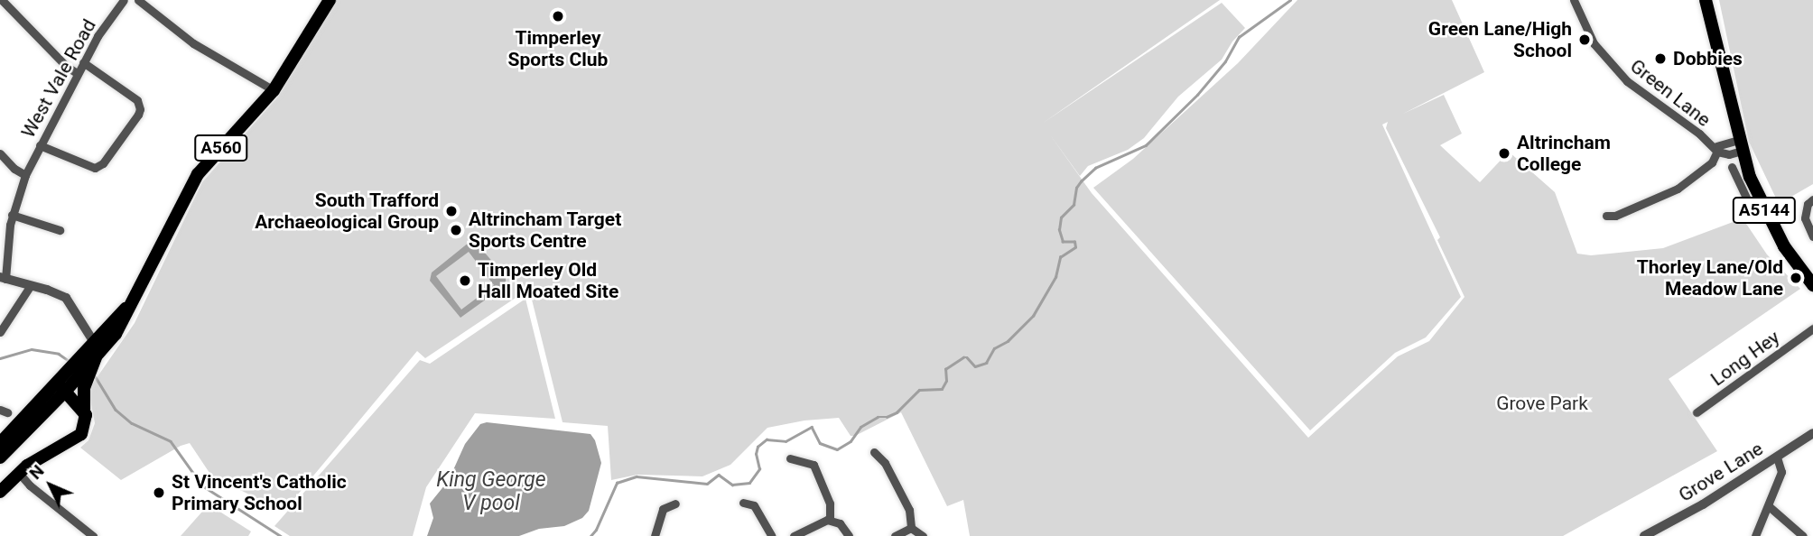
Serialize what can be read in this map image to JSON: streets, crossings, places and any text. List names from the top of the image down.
{
  "streets": {
    "main road": ["A560", "A5144"],
    "street": [
      "West Vale Road",
      "Green Lane",
      "Long Hey",
      "Grove Lane"
    ]
  },
  "crossings": [
    ["Green Lane", "A5144"]
  ],
  "water": ["King George V pool"],
  "parks": ["Grove Park"],
  "places": [
    "Timperley Sports Club",
    "Green Lane/High School",
    "Dobbies",
    "Altrincham College",
    "South Trafford Archaeological Group",
    "Altrincham Target Sports Centre",
    "Thorley Lane/Old Meadow Lane",
    "Timperley Old Hall Moated Site",
    "St Vincent's Catholic Primary School"
  ],
  "north": "top left"
}
